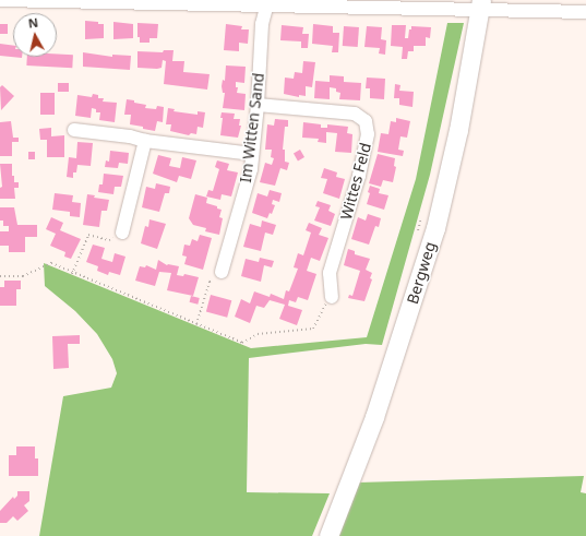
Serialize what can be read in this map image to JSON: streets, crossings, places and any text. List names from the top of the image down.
{
  "streets": {
    "main road": ["Bergweg"],
    "street": ["Im Witten Sand", "Wittes Feld"]
  },
  "crossings": [
    ["Im Witten Sand", "Wittes Feld"]
  ],
  "north": "top"
}
